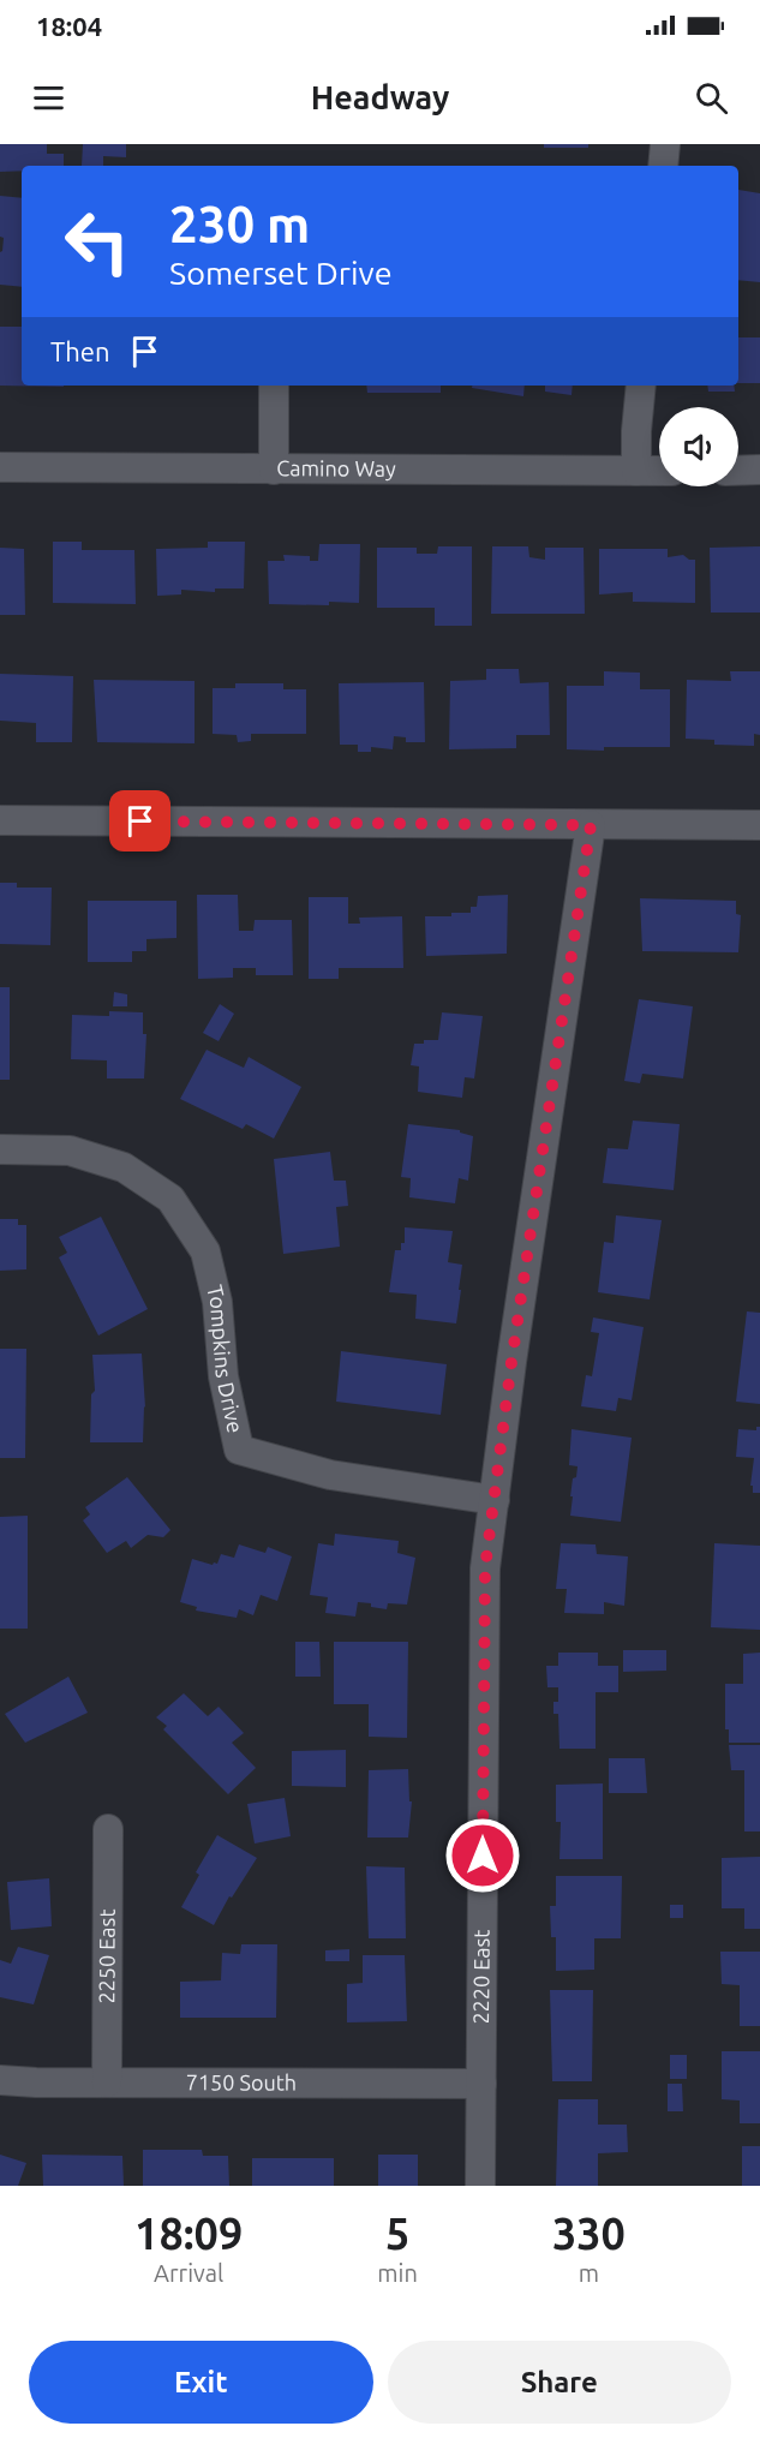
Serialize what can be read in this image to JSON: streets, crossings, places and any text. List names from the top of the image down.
{
  "streets": {
    "street": [
      "Camino Way",
      "Tompkins Drive",
      "2250 East",
      "2220 East",
      "7150 South"
    ]
  },
  "crossings": [
    ["Tompkins Drive", "2220 East"],
    ["2250 East", "7150 South"],
    ["2220 East", "7150 South"]
  ],
  "page": {
    "status": "18:04",
    "header": "Headway",
    "turn": ["230 m", "Somerset Drive"],
    "then": "Then",
    "eta": [
      "18:09",
      "Arrival",
      "5",
      "min",
      "330",
      "m"
    ],
    "buttons": ["Exit", "Share"]
  }
}
